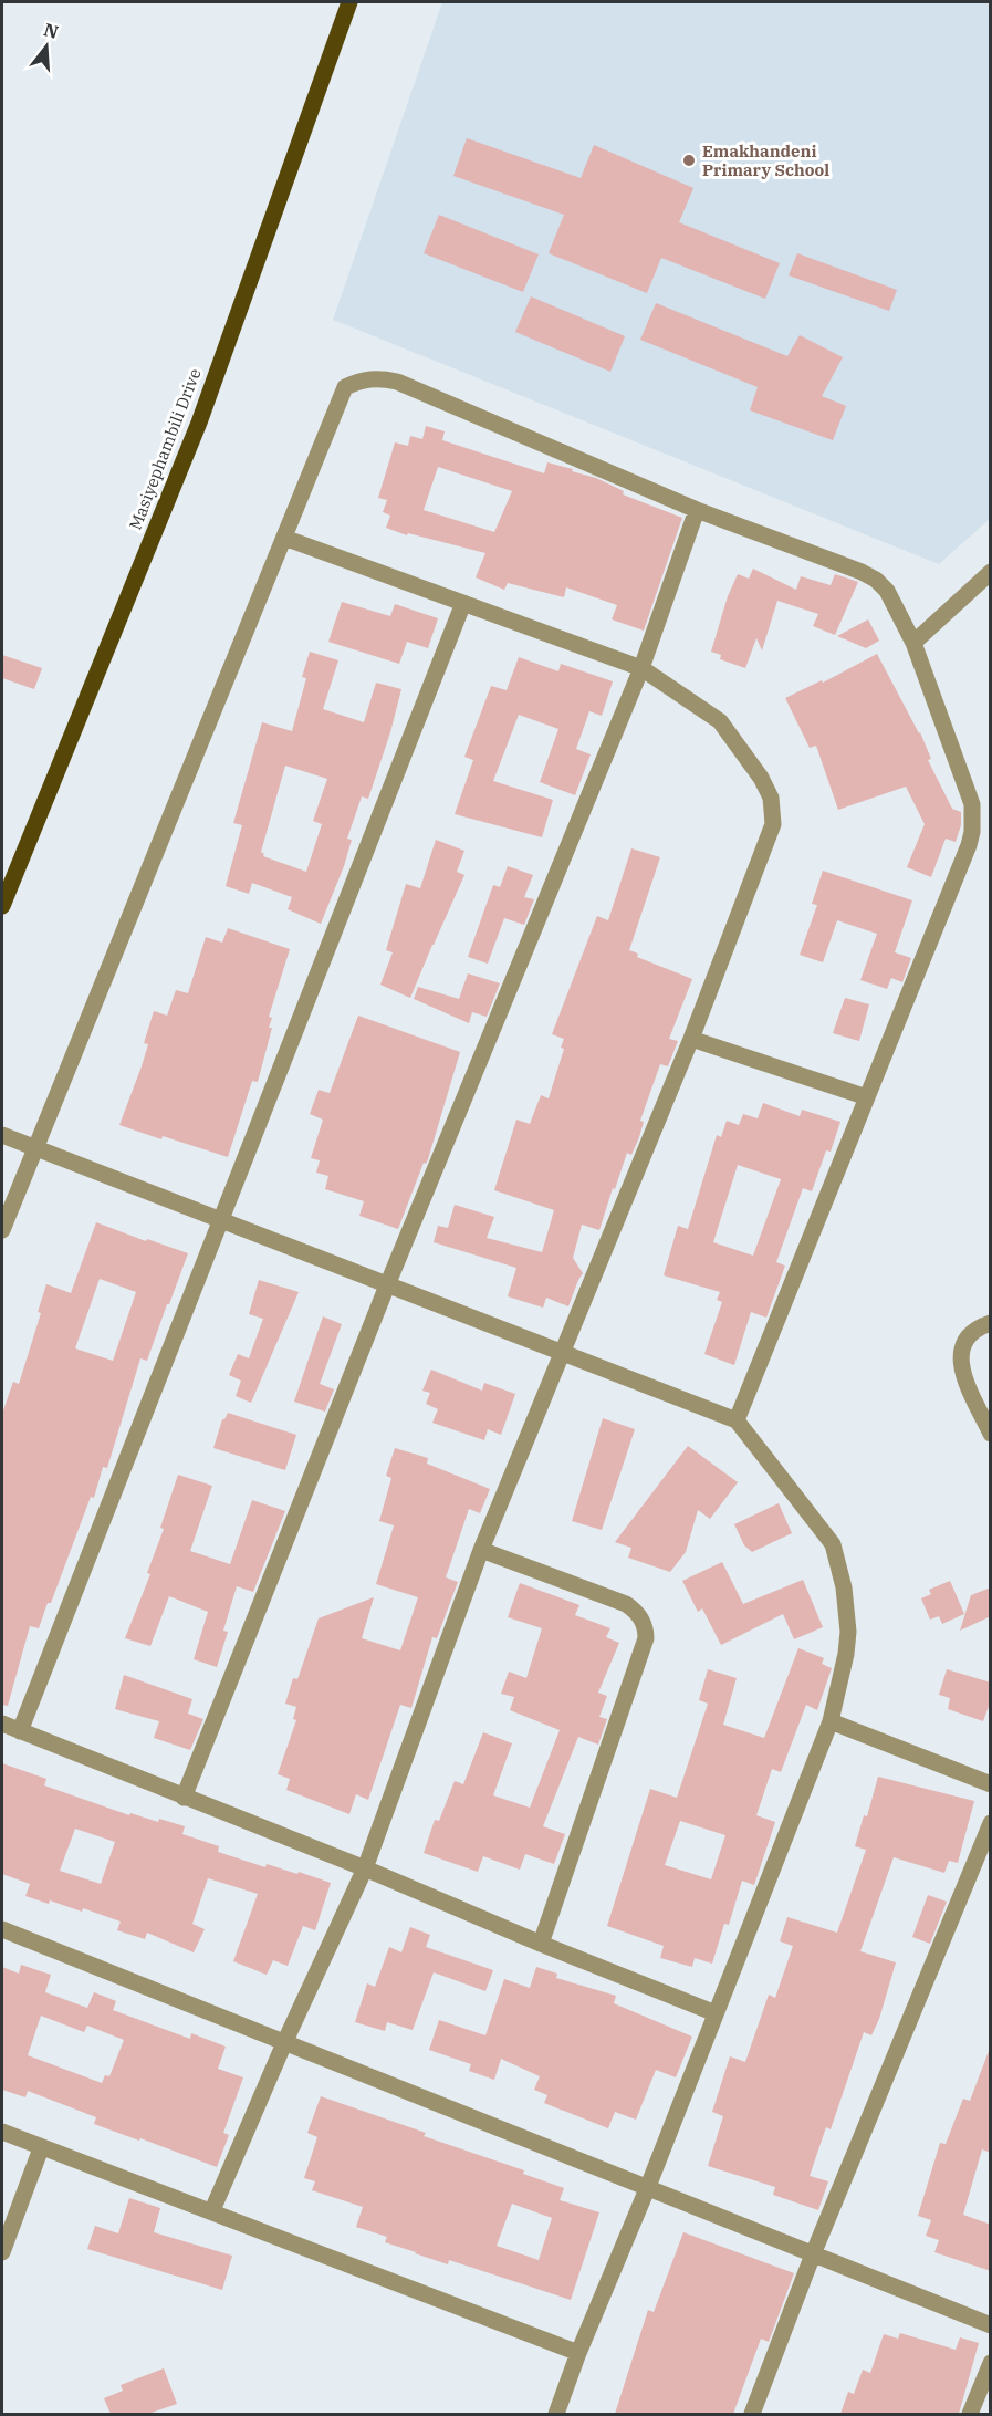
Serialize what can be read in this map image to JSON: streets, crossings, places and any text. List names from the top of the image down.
{
  "streets": {
    "main road": ["Masiyephambili Drive"]
  },
  "places": ["Emakhandeni Primary School"],
  "north": "top"
}
